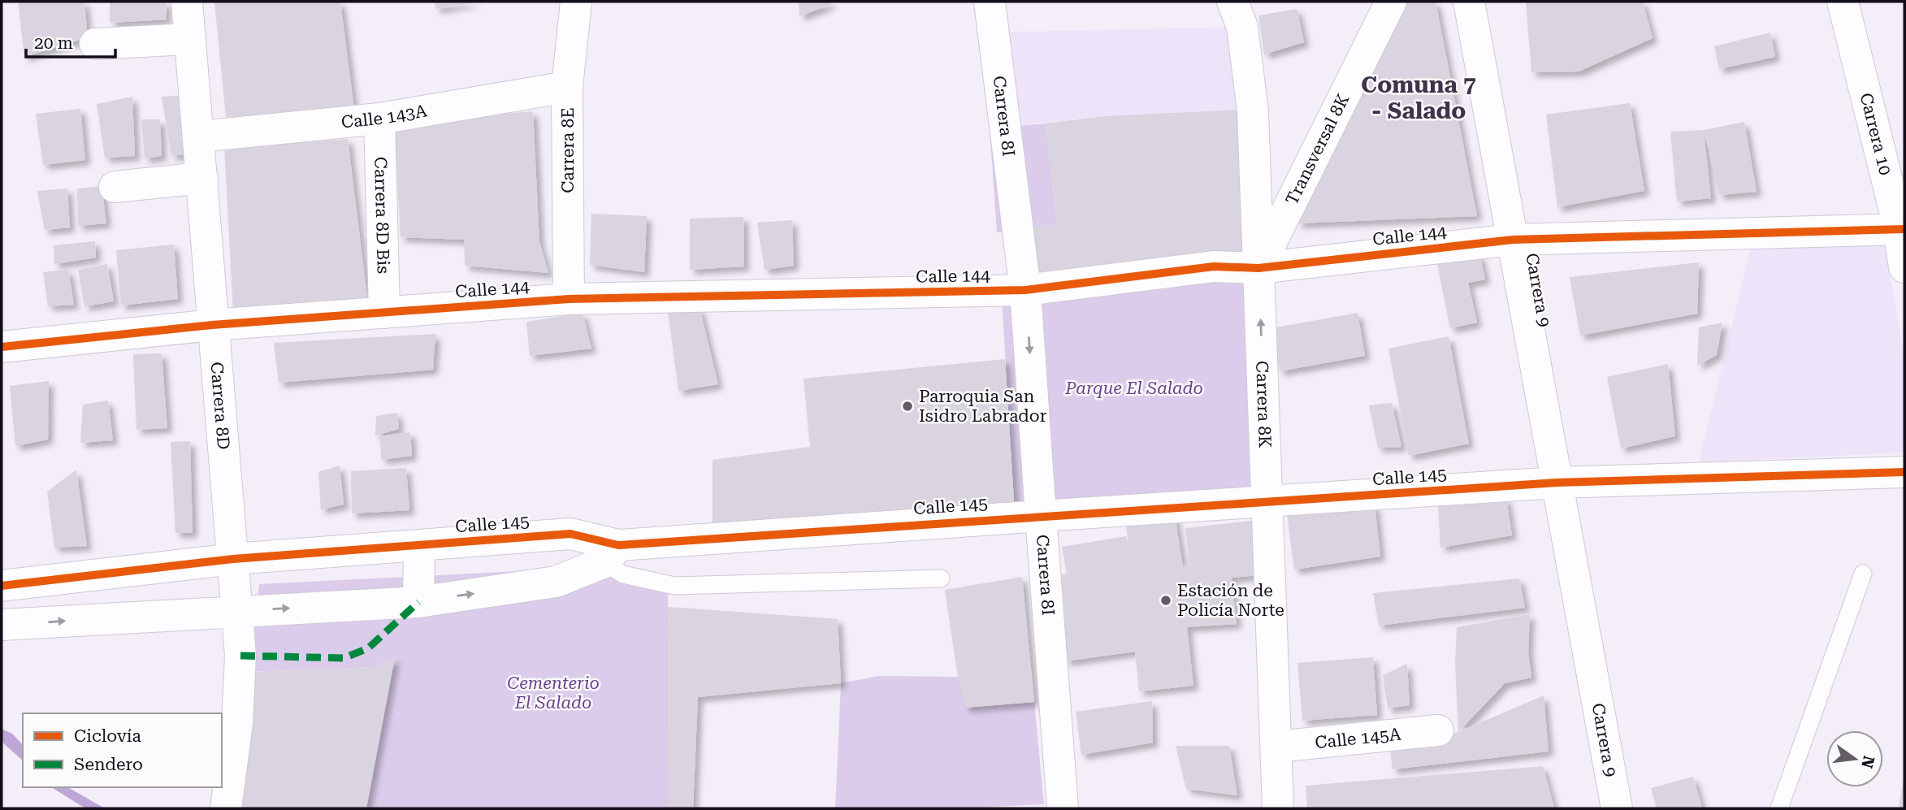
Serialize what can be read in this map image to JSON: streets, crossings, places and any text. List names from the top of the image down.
{
  "streets": {
    "street": [
      "Calle 143A",
      "Carrera 8I",
      "Carrera 10",
      "Carrera 8E",
      "Transversal 8K",
      "Carrera 8D Bis",
      "Calle 144",
      "Carrera 9",
      "Carrera 8K",
      "Carrera 8D",
      "Calle 145",
      "Calle 145A"
    ]
  },
  "crossings": [
    ["Calle 143A", "Carrera 8E"],
    ["Calle 143A", "Carrera 8D Bis"],
    ["Calle 143A", "Carrera 8D"],
    ["Carrera 8I", "Calle 144"],
    ["Carrera 8I", "Calle 145"],
    ["Carrera 10", "Calle 144"],
    ["Carrera 8E", "Calle 144"],
    ["Transversal 8K", "Calle 144"],
    ["Transversal 8K", "Carrera 8K"],
    ["Carrera 8D Bis", "Calle 144"],
    ["Calle 144", "Carrera 9"],
    ["Calle 144", "Carrera 8K"],
    ["Calle 144", "Carrera 8D"],
    ["Carrera 9", "Calle 145"],
    ["Carrera 8K", "Calle 145"],
    ["Carrera 8K", "Calle 145A"],
    ["Carrera 8D", "Calle 145"]
  ],
  "districts": ["Comuna 7 - Salado"],
  "parks": ["Parque El Salado", "Cementerio El Salado"],
  "places": ["Parroquia San Isidro Labrador", "Estación de Policía Norte"],
  "legend": ["Ciclovía", "Sendero"],
  "scale_bar": "20 m",
  "north": "right"
}
